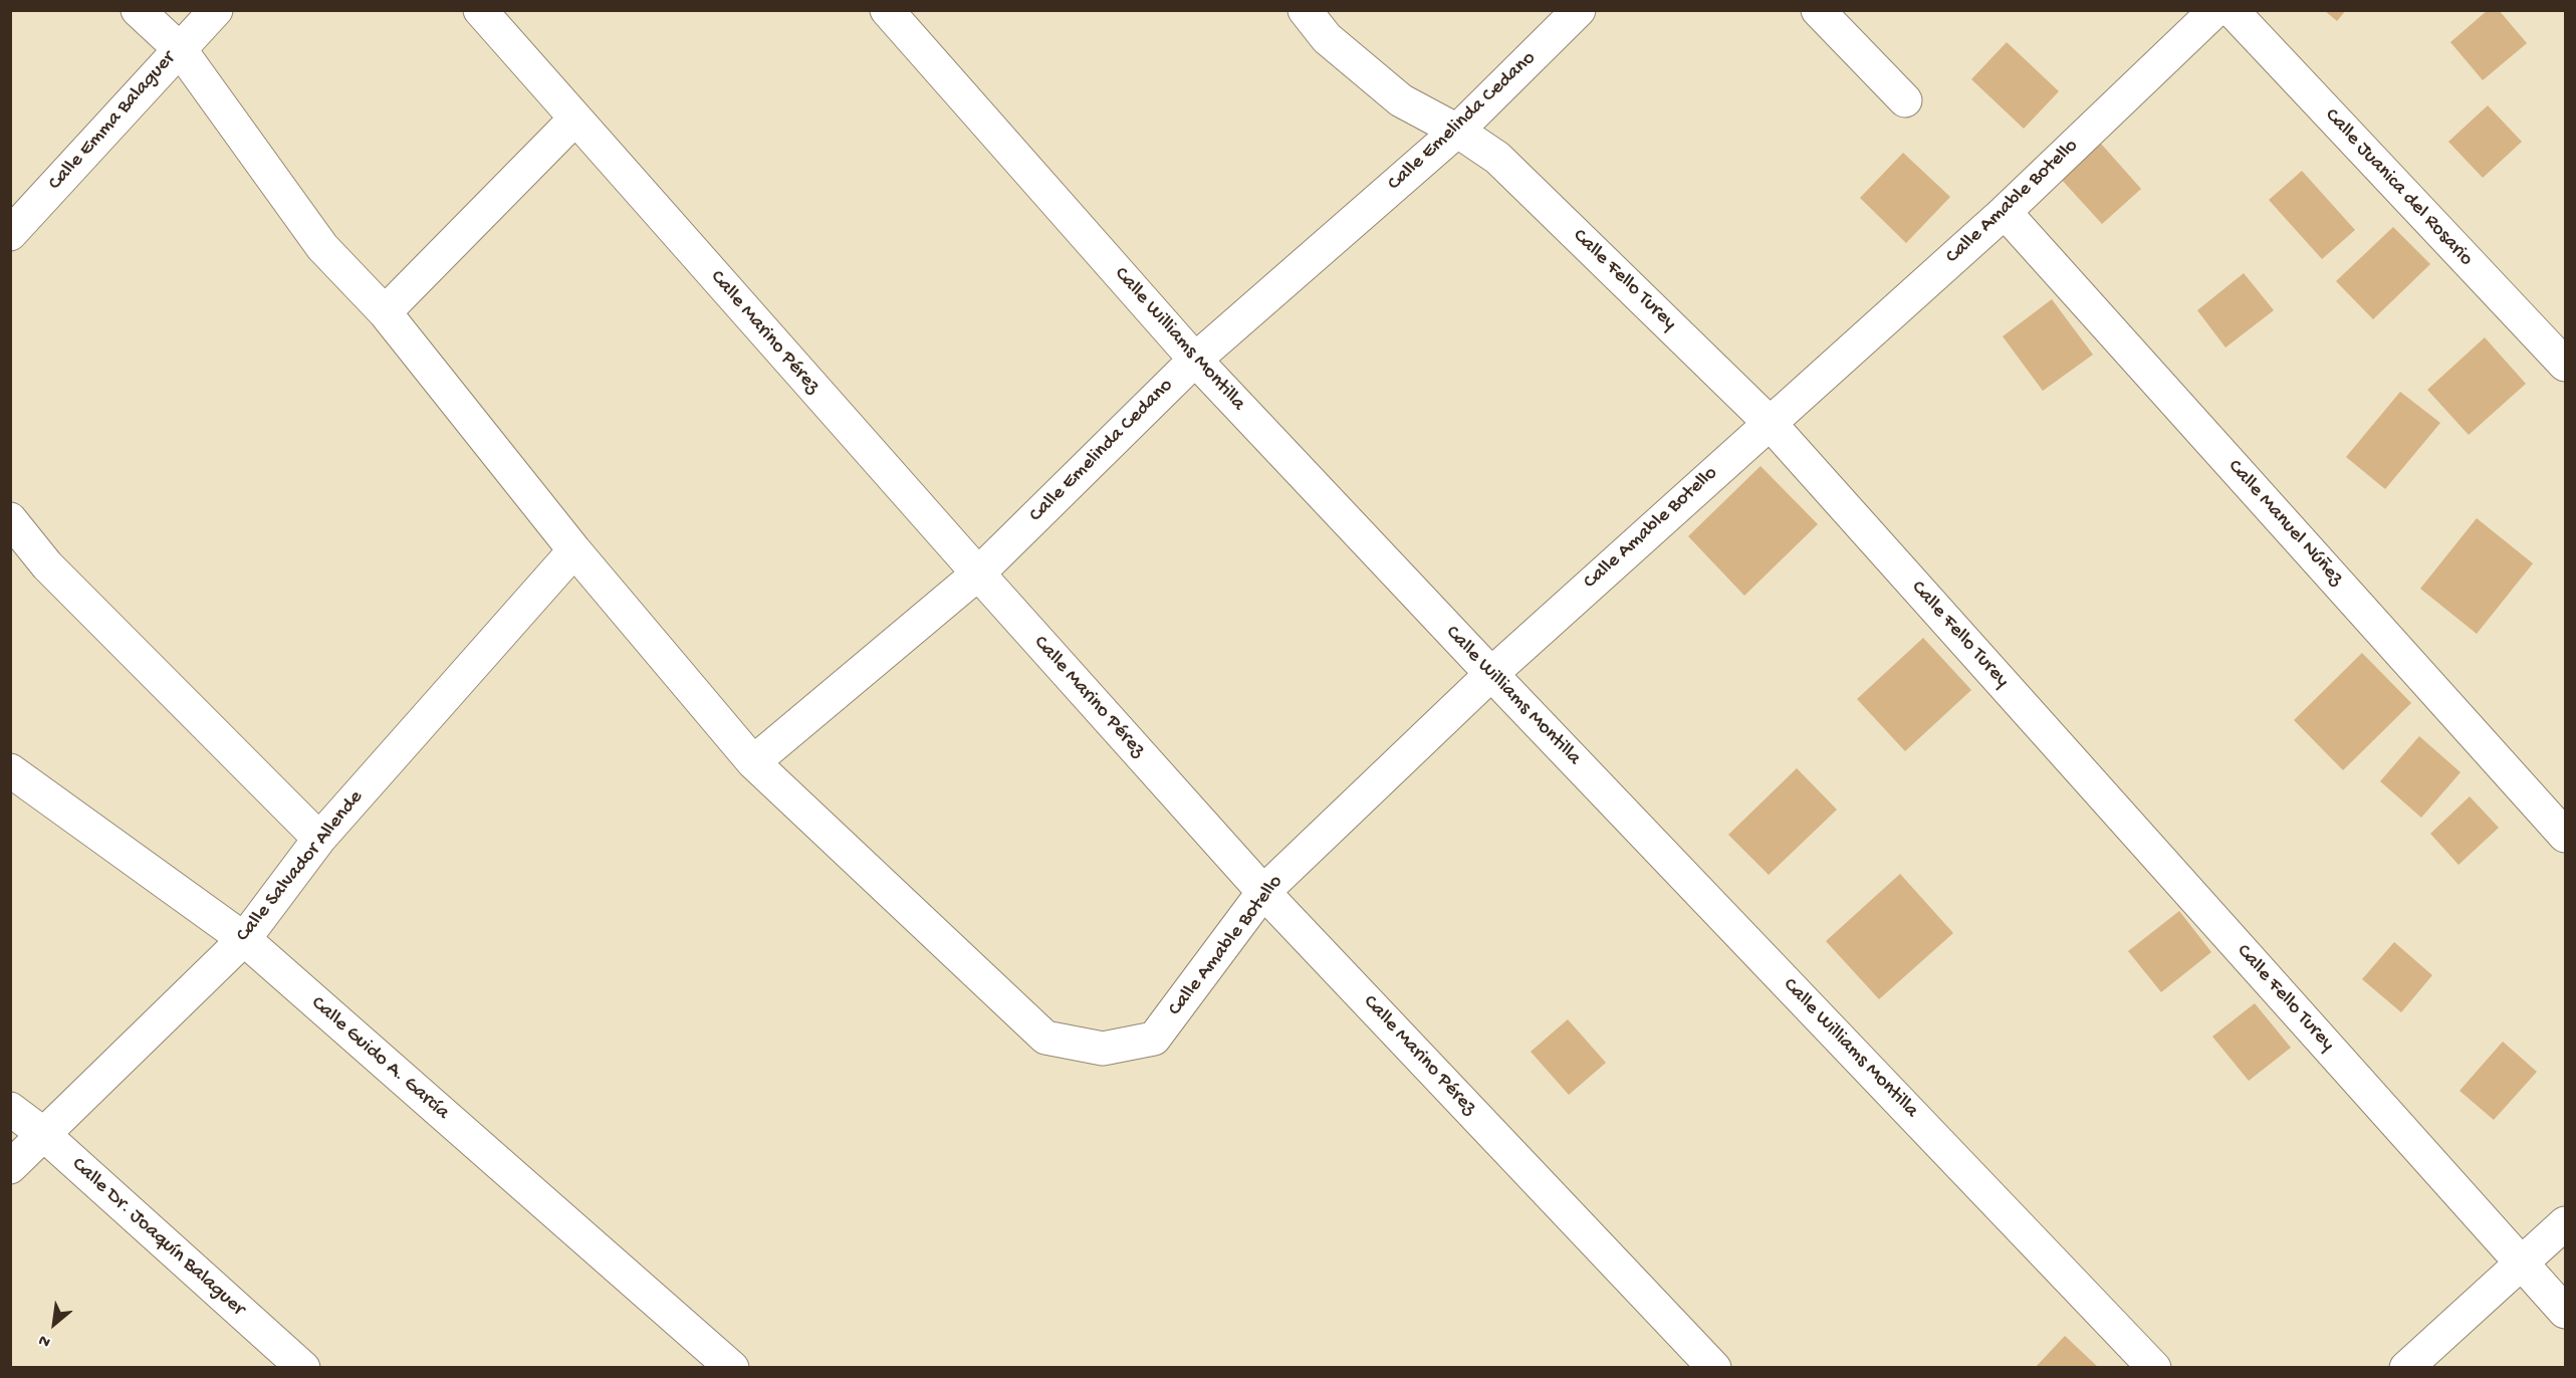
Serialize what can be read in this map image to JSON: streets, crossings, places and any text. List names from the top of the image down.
{
  "streets": {
    "street": [
      "Calle Emma Balaguer",
      "Calle Emelinda Cedano",
      "Calle Juanica del Rosario",
      "Calle Amable Botello",
      "Calle Fello Turey",
      "Calle Marino Pérez",
      "Calle Williams Montilla",
      "Calle Manuel Núñez",
      "Calle Salvador Allende",
      "Calle Guido A. García",
      "Calle Dr. Joaquín Balaguer"
    ]
  },
  "crossings": [
    ["Calle Emelinda Cedano", "Calle Amable Botello"],
    ["Calle Emelinda Cedano", "Calle Fello Turey"],
    ["Calle Emelinda Cedano", "Calle Marino Pérez"],
    ["Calle Emelinda Cedano", "Calle Williams Montilla"],
    ["Calle Amable Botello", "Calle Fello Turey"],
    ["Calle Amable Botello", "Calle Marino Pérez"],
    ["Calle Amable Botello", "Calle Williams Montilla"],
    ["Calle Amable Botello", "Calle Manuel Núñez"],
    ["Calle Salvador Allende", "Calle Guido A. García"],
    ["Calle Salvador Allende", "Calle Dr. Joaquín Balaguer"]
  ],
  "north": "bottom left"
}
